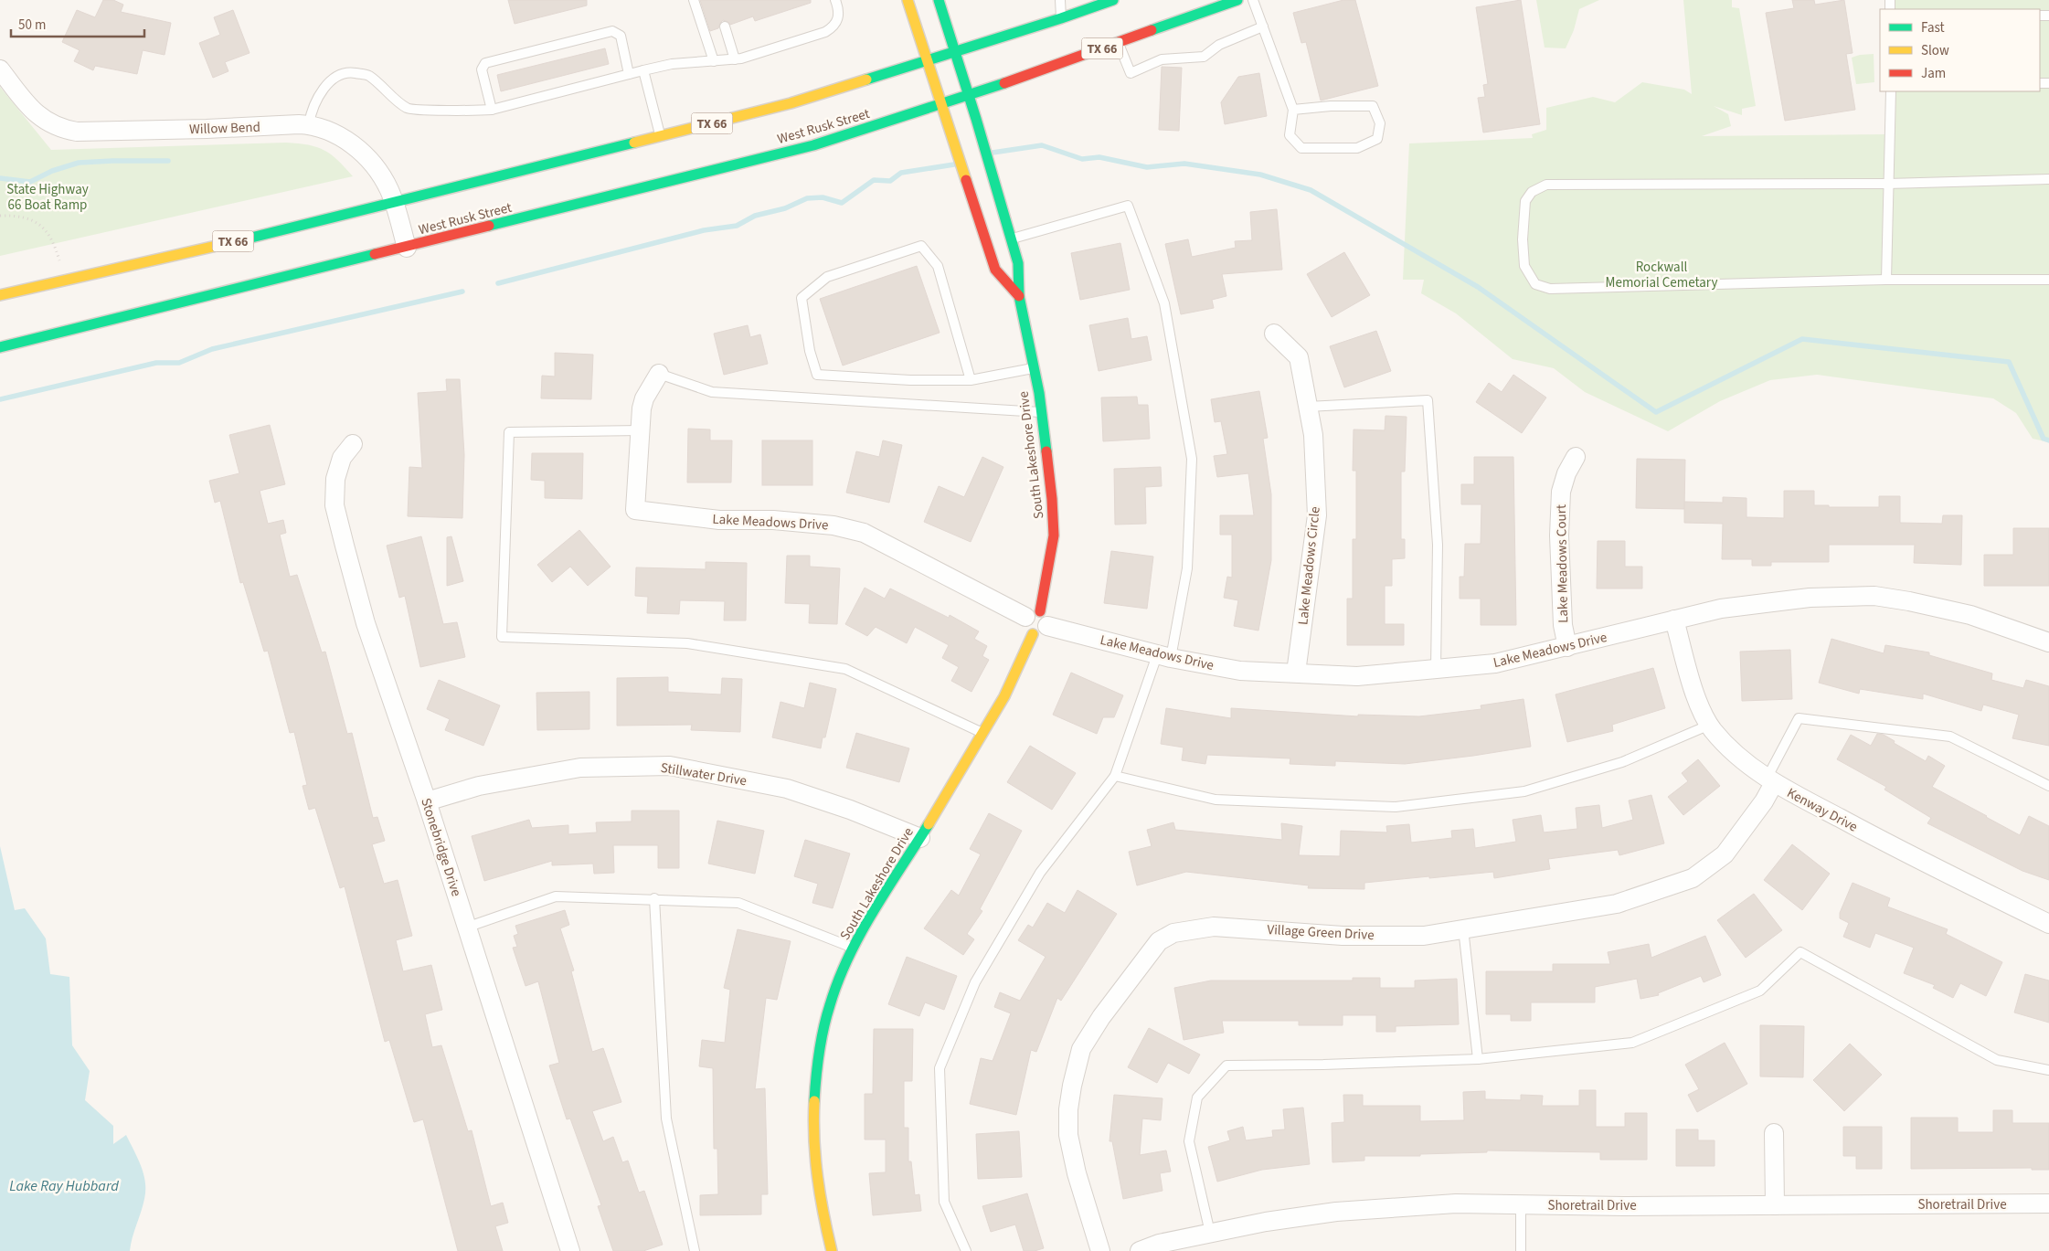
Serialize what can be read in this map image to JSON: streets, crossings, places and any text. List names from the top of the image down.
{
  "streets": {
    "main road": ["TX 66", "West Rusk Street", "South Lakeshore Drive"],
    "street": [
      "Willow Bend",
      "Lake Meadows Drive",
      "Lake Meadows Court",
      "Lake Meadows Circle",
      "Stillwater Drive",
      "Kenway Drive",
      "Stonebridge Drive",
      "Village Green Drive",
      "Shoretrail Drive"
    ]
  },
  "crossings": [
    ["TX 66", "West Rusk Street"],
    ["TX 66", "Willow Bend"],
    ["TX 66", "South Lakeshore Drive"],
    ["West Rusk Street", "Willow Bend"],
    ["West Rusk Street", "South Lakeshore Drive"],
    ["South Lakeshore Drive", "Lake Meadows Drive"],
    ["South Lakeshore Drive", "Stillwater Drive"],
    ["Lake Meadows Drive", "Lake Meadows Court"],
    ["Lake Meadows Drive", "Lake Meadows Circle"],
    ["Lake Meadows Drive", "Kenway Drive"],
    ["Stillwater Drive", "Stonebridge Drive"],
    ["Kenway Drive", "Village Green Drive"]
  ],
  "water": ["Lake Ray Hubbard"],
  "parks": ["State Highway 66 Boat Ramp", "Rockwall Memorial Cemetary"],
  "legend": ["Fast", "Slow", "Jam"],
  "scale_bar": "50 m"
}
